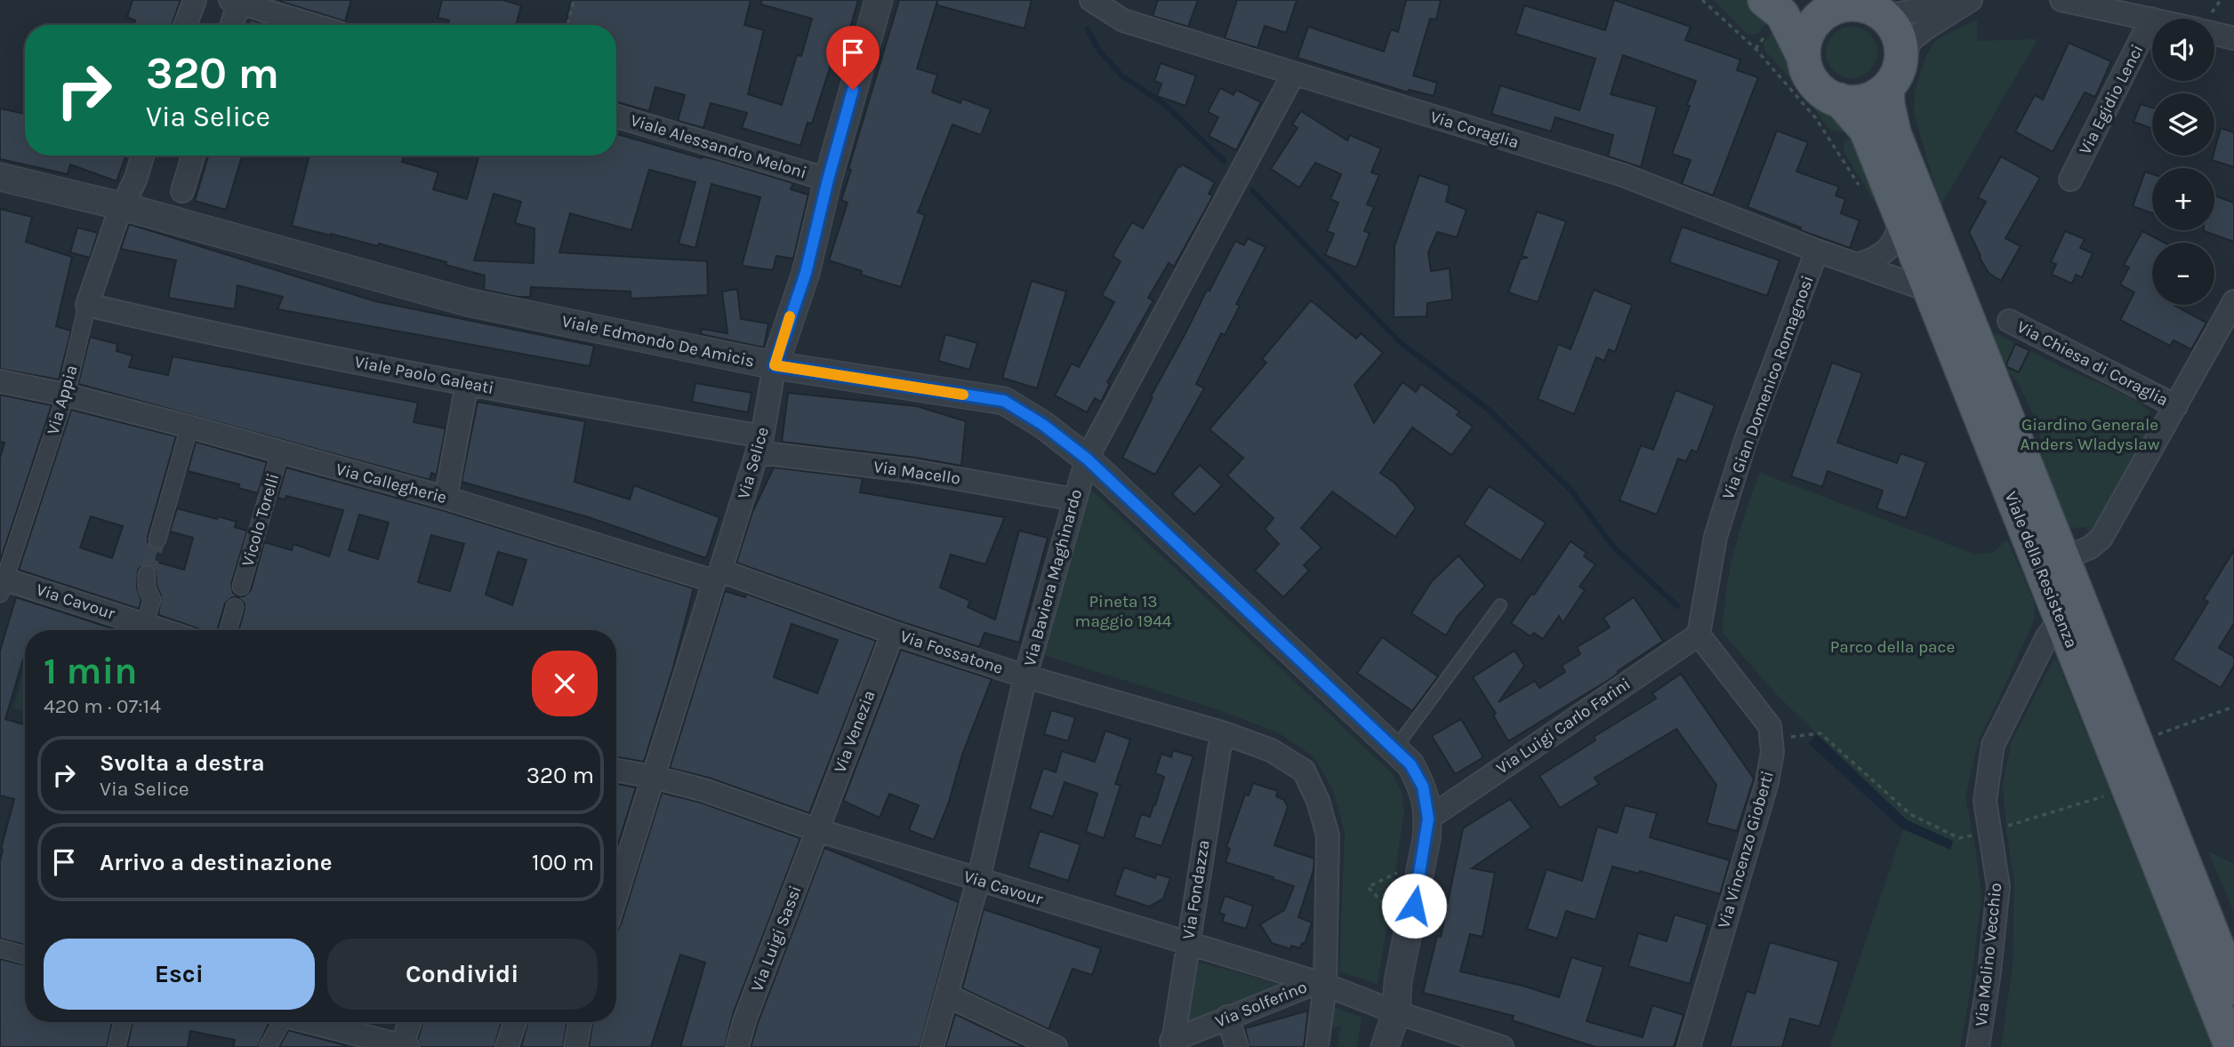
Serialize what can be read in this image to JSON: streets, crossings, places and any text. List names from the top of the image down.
{
  "streets": {
    "main road": ["Viale della Resistenza"],
    "street": [
      "Via Egidio Lenci",
      "Via Coraglia",
      "Viale Alessandro Meloni",
      "Viale Edmondo De Amicis",
      "Via Chiesa di Coraglia",
      "Viale Paolo Galeati",
      "Via Gian Domenico Romagnosi",
      "Via Appia",
      "Via Selice",
      "Via Macello",
      "Via Callegherie",
      "Vicolo Torelli",
      "Via Baviera Maghinardo",
      "Via Cavour",
      "Via Fossatone",
      "Via Luigi Carlo Farini",
      "Via Venezia",
      "Via Vincenzo Gioberti",
      "Via Fondazza",
      "Via Luigi Sassi",
      "Via Molino Vecchio",
      "Via Solferino"
    ]
  },
  "crossings": [
    ["Via Coraglia", "Via Gian Domenico Romagnosi"],
    ["Via Coraglia", "Viale della Resistenza"],
    ["Via Coraglia", "Via Baviera Maghinardo"],
    ["Viale Alessandro Meloni", "Via Selice"],
    ["Viale Edmondo De Amicis", "Via Appia"],
    ["Viale Edmondo De Amicis", "Via Selice"],
    ["Viale Edmondo De Amicis", "Via Baviera Maghinardo"],
    ["Viale Edmondo De Amicis", "Via Cavour"],
    ["Viale Edmondo De Amicis", "Via Luigi Carlo Farini"],
    ["Viale Paolo Galeati", "Via Appia"],
    ["Viale Paolo Galeati", "Via Selice"],
    ["Viale Paolo Galeati", "Via Macello"],
    ["Via Gian Domenico Romagnosi", "Via Luigi Carlo Farini"],
    ["Via Gian Domenico Romagnosi", "Via Vincenzo Gioberti"],
    ["Via Appia", "Via Callegherie"],
    ["Via Appia", "Via Cavour"],
    ["Via Selice", "Via Macello"],
    ["Via Selice", "Via Callegherie"],
    ["Via Selice", "Via Cavour"],
    ["Via Selice", "Via Fossatone"],
    ["Via Macello", "Via Baviera Maghinardo"],
    ["Via Callegherie", "Vicolo Torelli"],
    ["Via Callegherie", "Via Fossatone"],
    ["Viale della Resistenza", "Via Molino Vecchio"],
    ["Via Baviera Maghinardo", "Via Cavour"],
    ["Via Baviera Maghinardo", "Via Fossatone"],
    ["Via Cavour", "Via Venezia"],
    ["Via Cavour", "Via Fondazza"],
    ["Via Cavour", "Via Luigi Sassi"],
    ["Via Cavour", "Via Solferino"],
    ["Via Fossatone", "Via Venezia"],
    ["Via Fossatone", "Via Fondazza"],
    ["Via Luigi Carlo Farini", "Via Vincenzo Gioberti"],
    ["Via Venezia", "Via Luigi Sassi"],
    ["Via Fondazza", "Via Solferino"]
  ],
  "parks": ["Giardino Generale Anders Wladyslaw", "Pineta 13 maggio 1944", "Parco della pace"],
  "page": {
    "map_buttons": ["+", "−"],
    "turn": ["320 m", "Via Selice"],
    "heading": ["1 min", "420 m · 07:14"],
    "list": [
      {
        "name": "Svolta a destra",
        "note": "Via Selice",
        "value": "320 m"
      },
      {
        "name": "Arrivo a destinazione",
        "value": "100 m"
      }
    ],
    "buttons": ["Esci", "Condividi"]
  }
}
